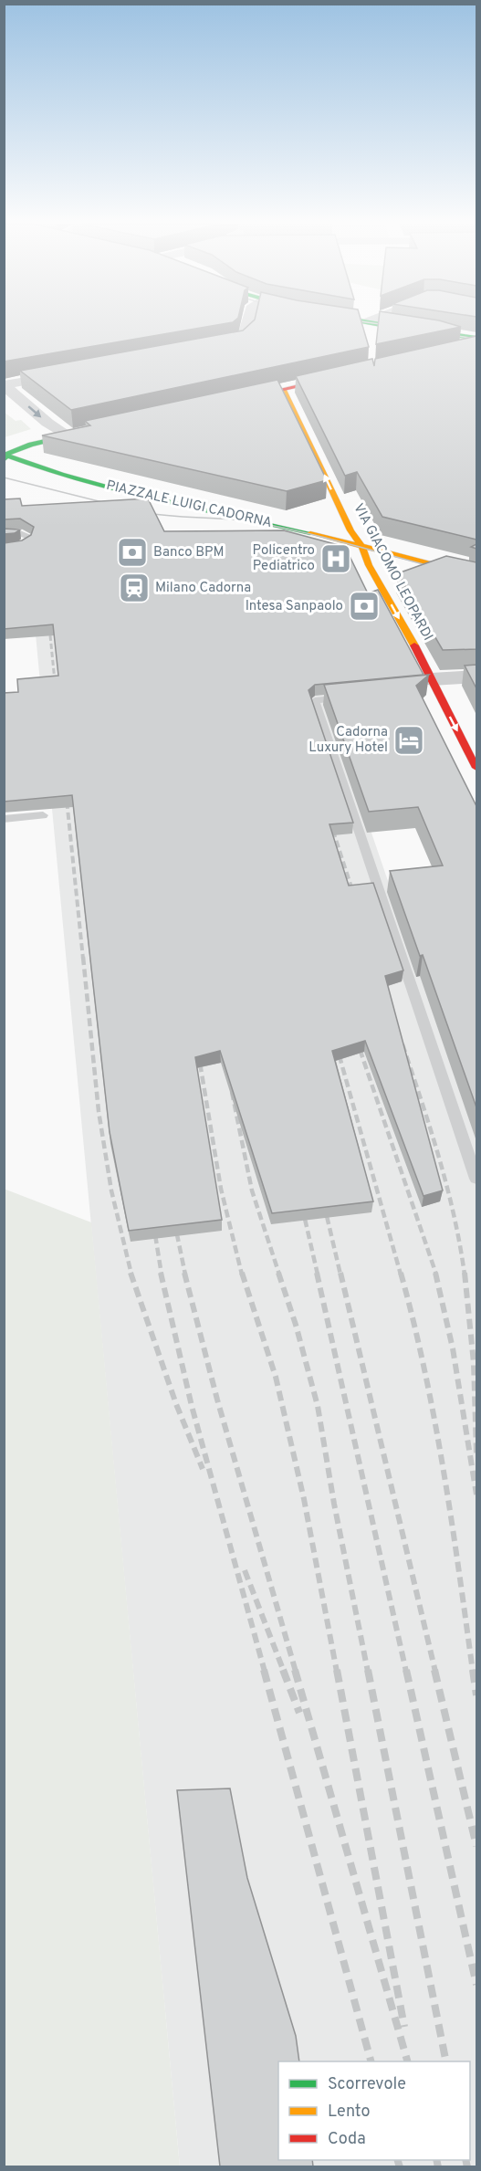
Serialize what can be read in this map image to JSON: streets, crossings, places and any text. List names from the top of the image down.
{
  "streets": {
    "street": ["PIAZZALE LUIGI CADORNA", "VIA GIACOMO LEOPARDI"]
  },
  "crossings": [
    ["PIAZZALE LUIGI CADORNA", "VIA GIACOMO LEOPARDI"]
  ],
  "places": {
    "bank": ["Banco BPM", "Intesa Sanpaolo"],
    "hospital": ["Policentro Pediatrico"],
    "station": ["Milano Cadorna"],
    "hotel": ["Cadorna Luxury Hotel"]
  },
  "legend": ["Scorrevole", "Lento", "Coda"]
}
